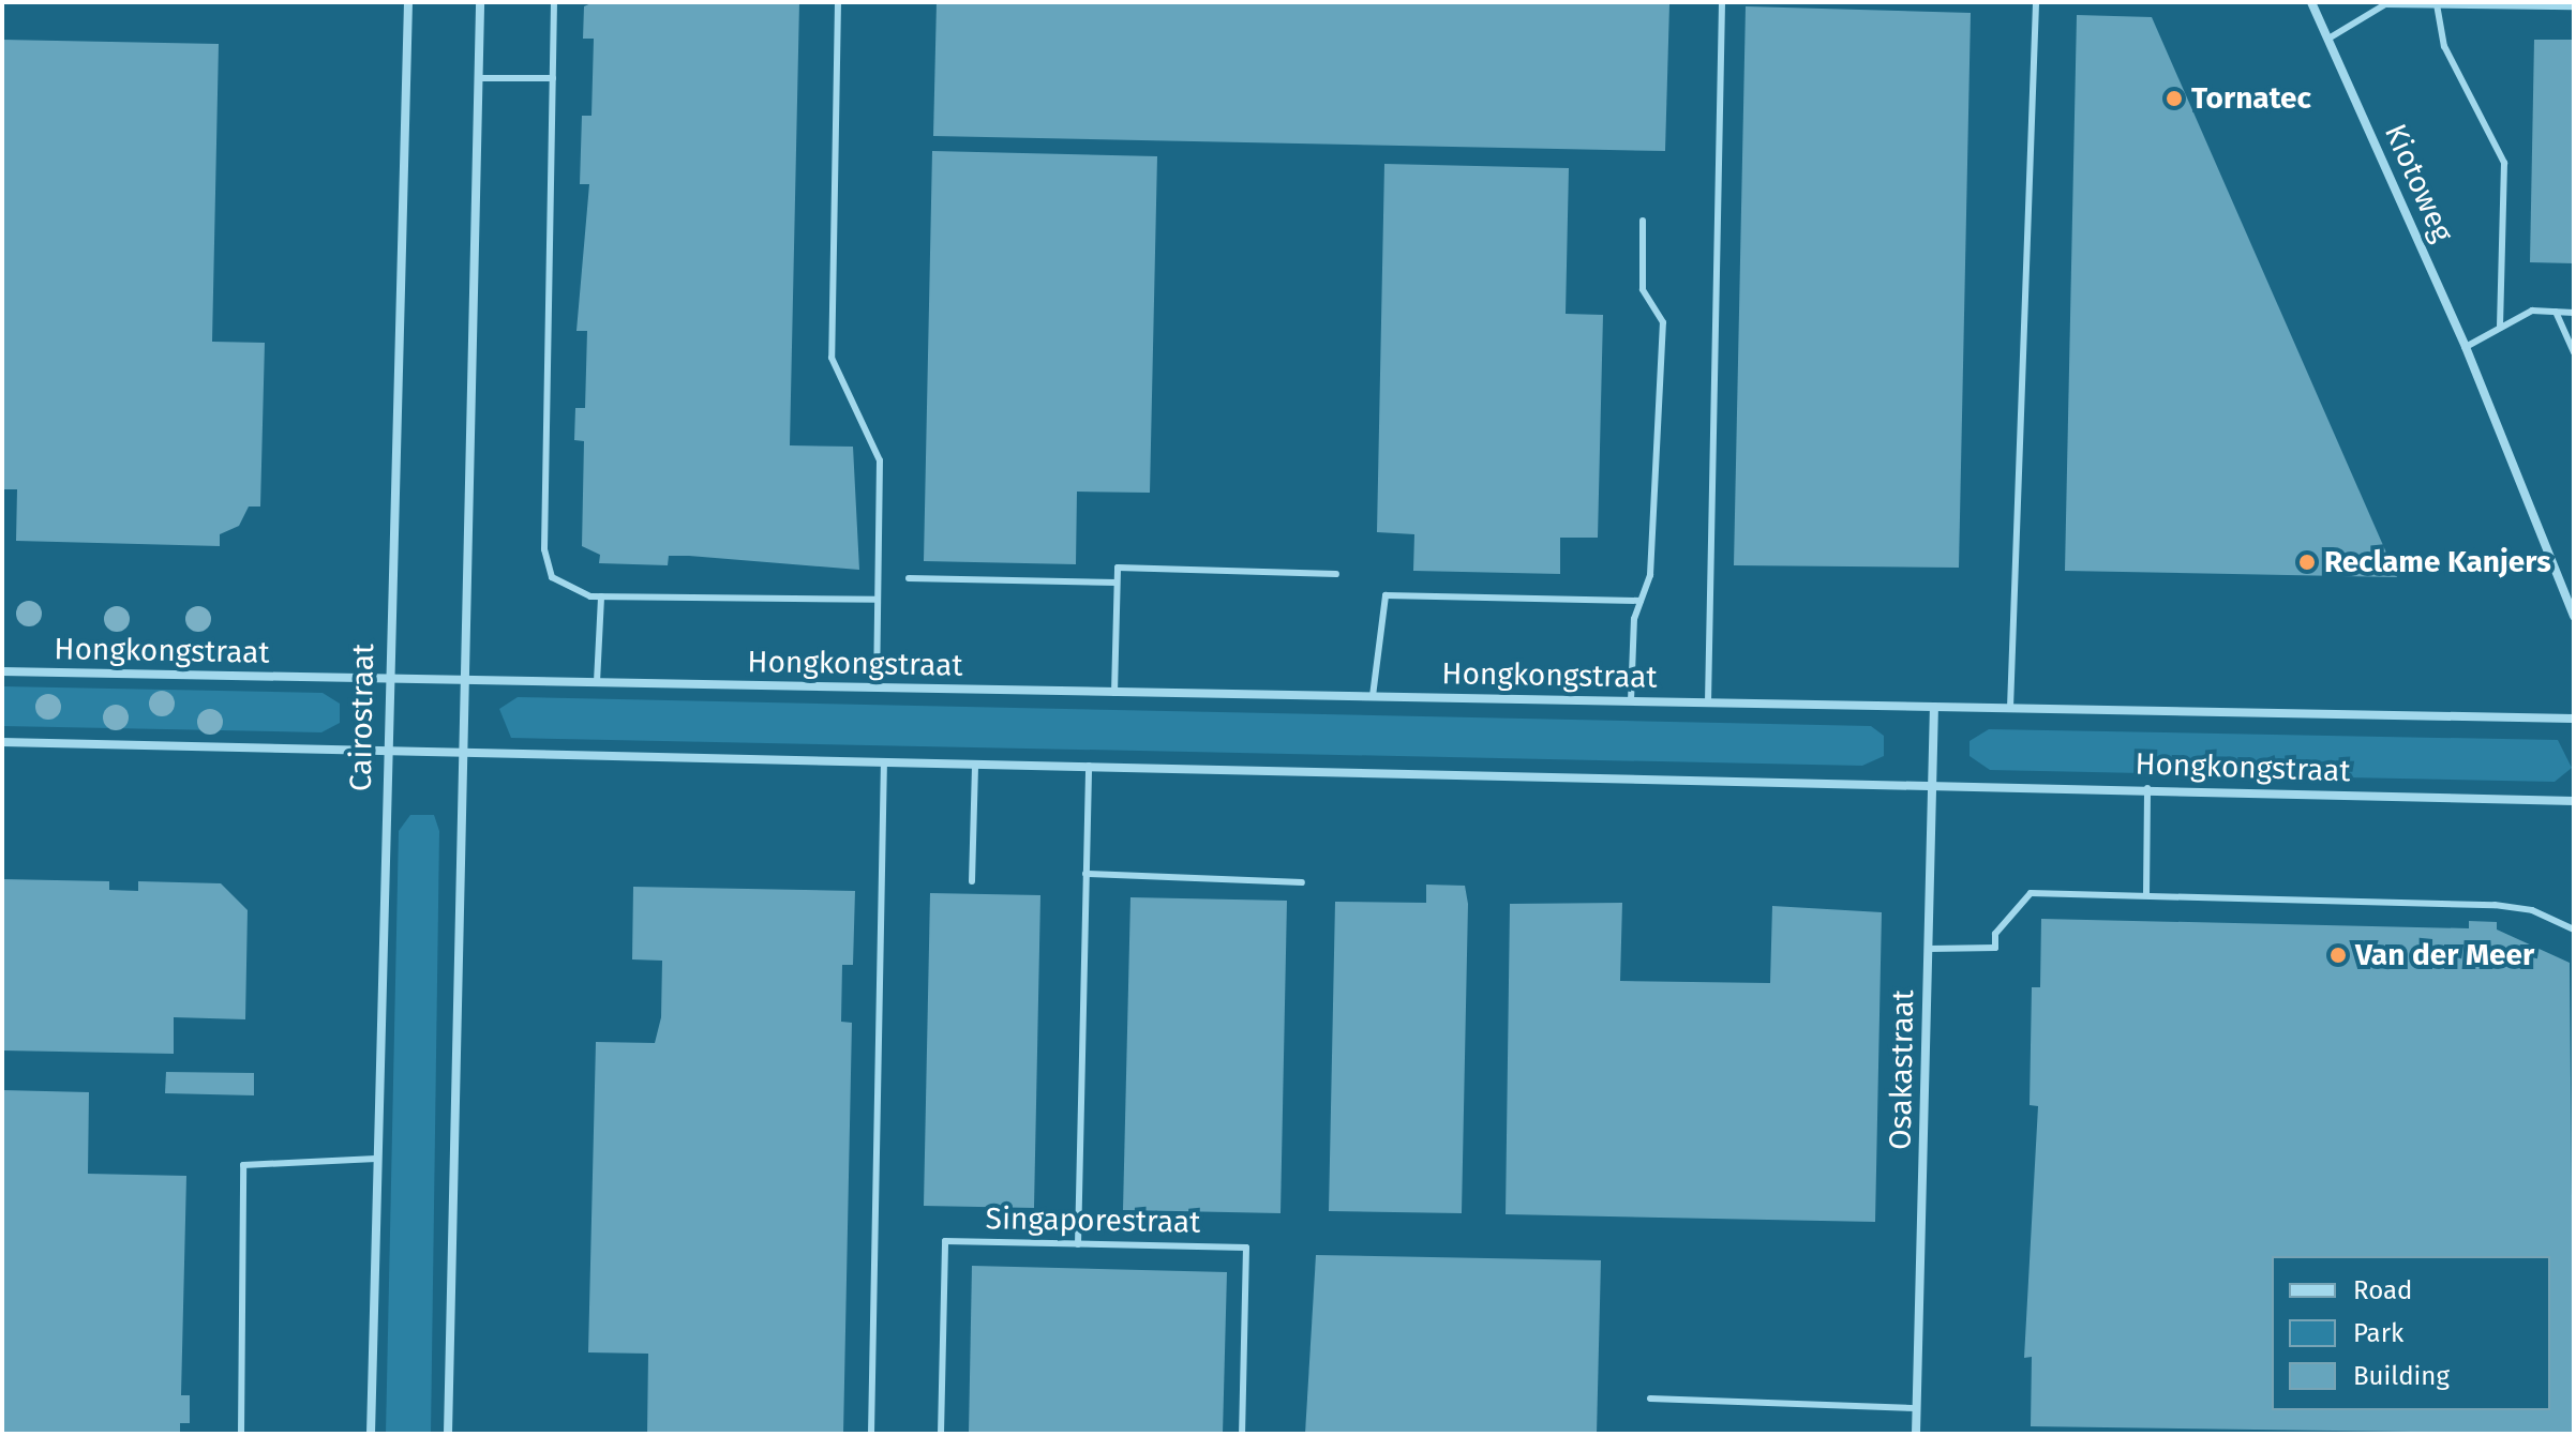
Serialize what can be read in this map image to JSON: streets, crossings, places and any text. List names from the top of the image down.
{
  "streets": {
    "street": [
      "Kiotoweg",
      "Hongkongstraat",
      "Cairostraat",
      "Osakastraat"
    ],
    "lane": ["Singaporestraat"]
  },
  "crossings": [
    ["Hongkongstraat", "Cairostraat"],
    ["Hongkongstraat", "Osakastraat"]
  ],
  "places": ["Tornatec", "Reclame Kanjers", "Van der Meer"],
  "legend": ["Road", "Park", "Building"]
}
